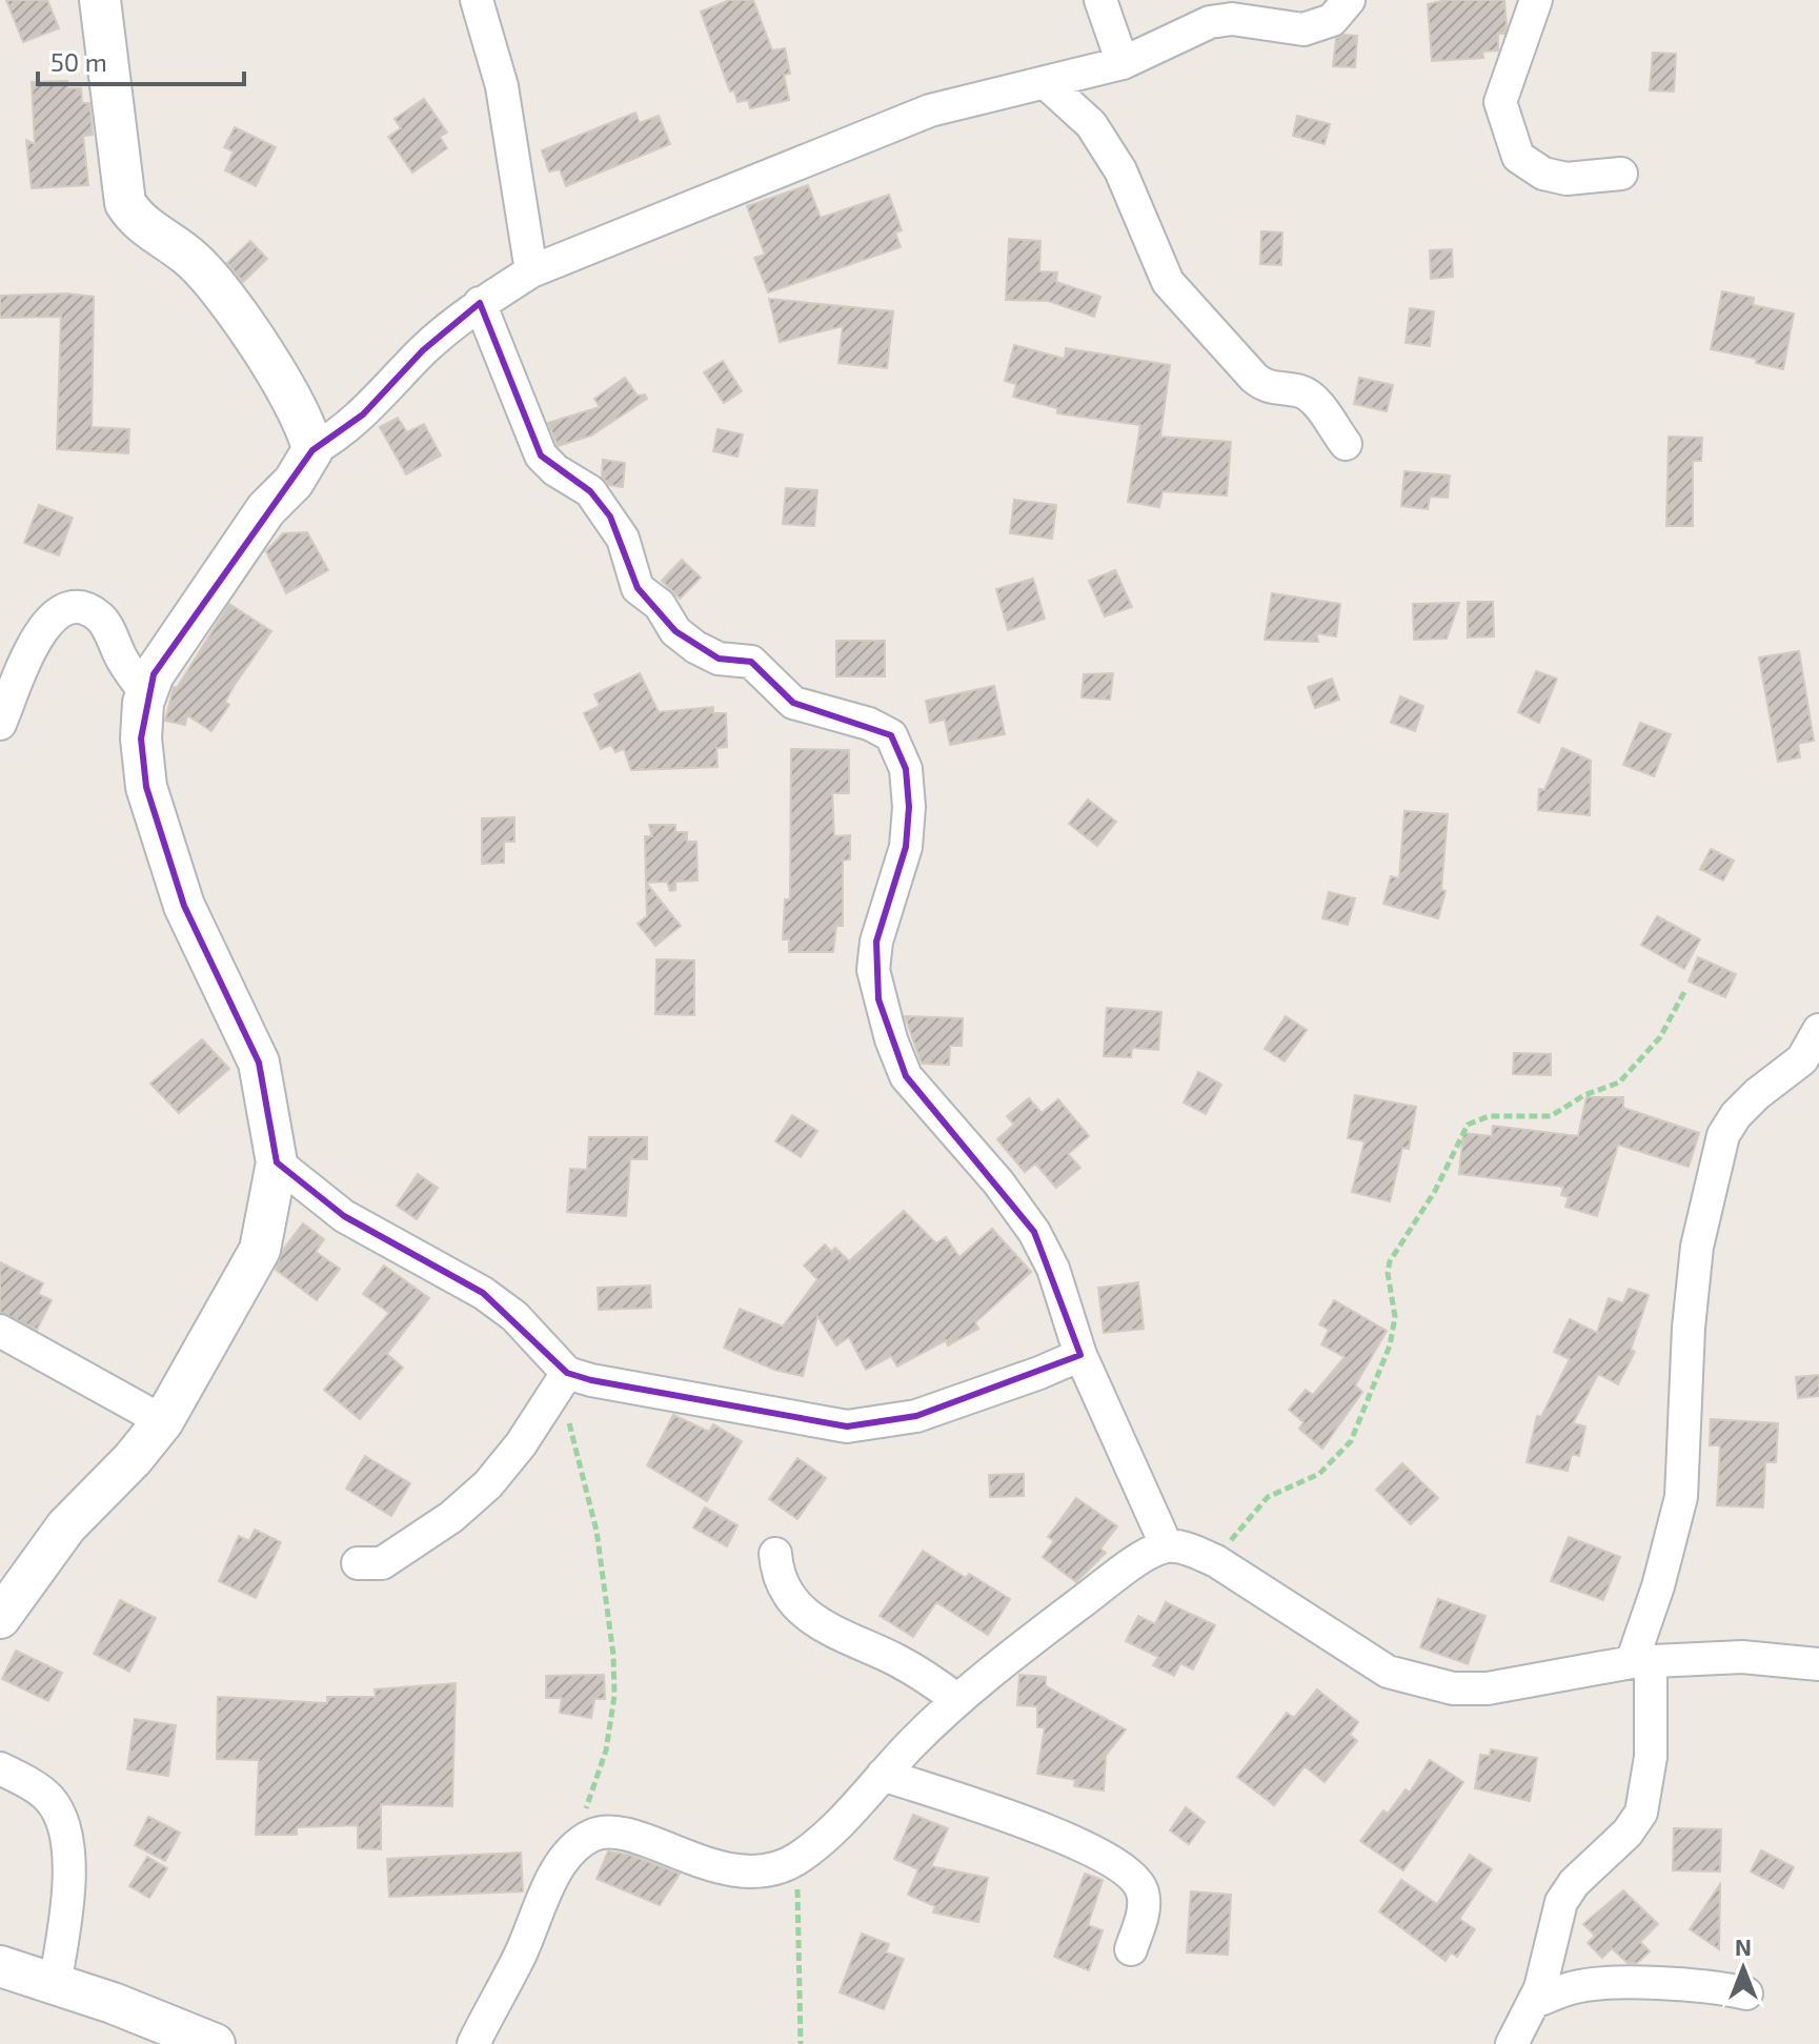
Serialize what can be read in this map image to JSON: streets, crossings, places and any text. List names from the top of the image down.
{
  "scale_bar": "50 m",
  "north": "top"
}
